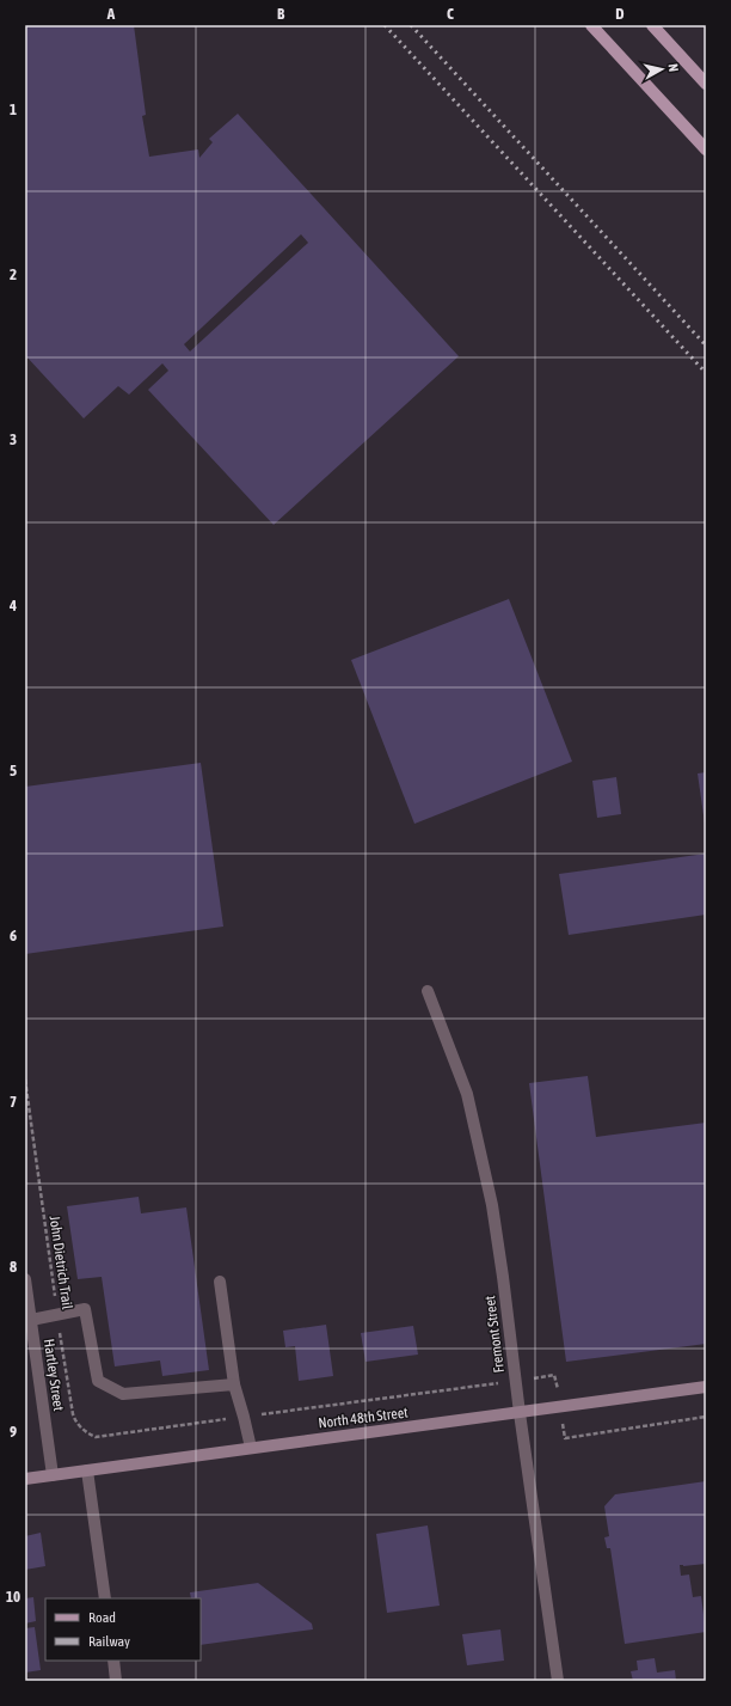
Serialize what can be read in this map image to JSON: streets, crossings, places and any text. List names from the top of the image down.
{
  "streets": {
    "main road": ["North 48th Street"],
    "street": ["Fremont Street", "Hartley Street"],
    "path": ["John Dietrich Trail"]
  },
  "crossings": [
    ["Fremont Street", "North 48th Street"],
    ["Hartley Street", "North 48th Street"]
  ],
  "legend": ["Road", "Railway"],
  "north": "right",
  "grid": {
    "columns": [
      "A",
      "B",
      "C",
      "D"
    ],
    "rows": [
      "1",
      "2",
      "3",
      "4",
      "5",
      "6",
      "7",
      "8",
      "9",
      "10"
    ]
  }
}
